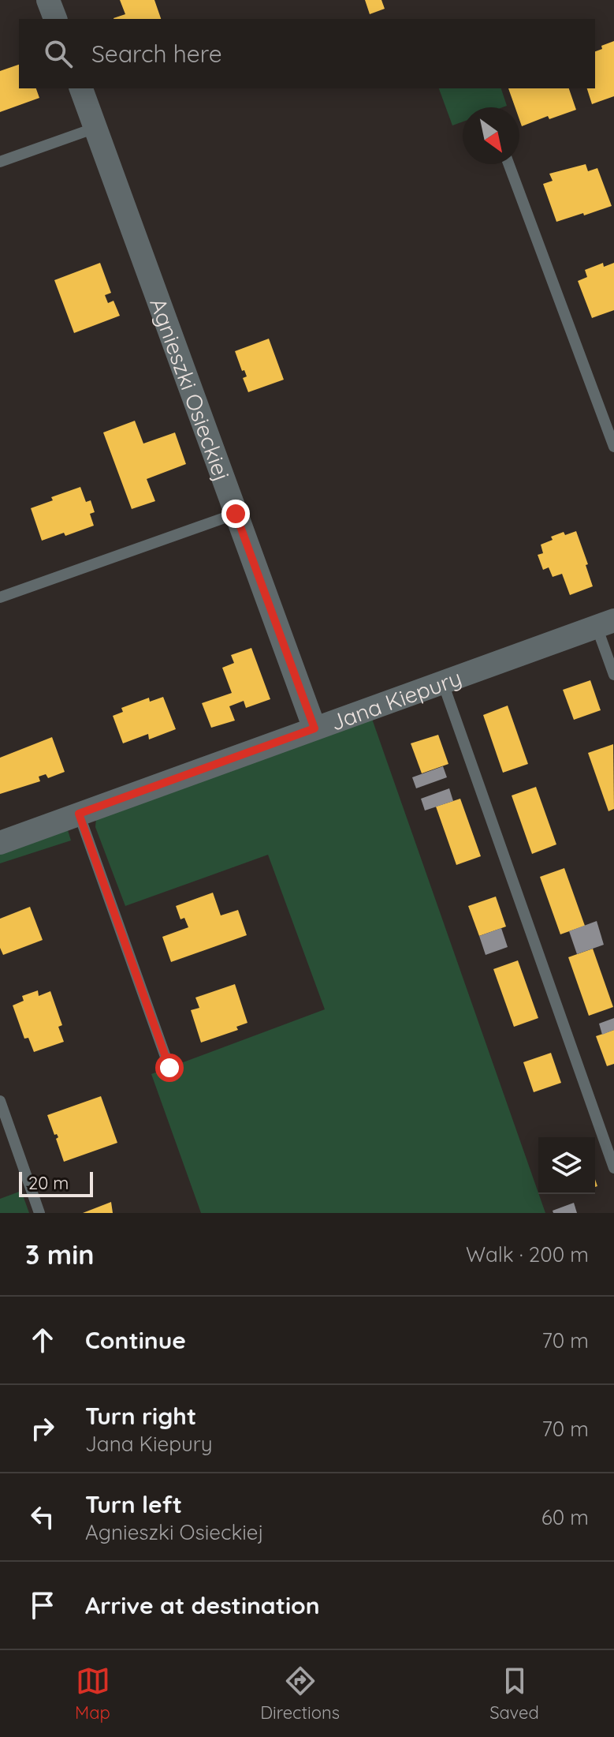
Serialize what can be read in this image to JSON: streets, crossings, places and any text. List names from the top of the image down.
{
  "streets": {
    "street": ["Agnieszki Osieckiej", "Jana Kiepury"]
  },
  "crossings": [
    ["Agnieszki Osieckiej", "Jana Kiepury"]
  ],
  "scale_bar": "20 m",
  "north": "bottom right",
  "page": {
    "search": "Search here",
    "scale": "20 m",
    "heading": ["3 min", "Walk · 200 m"],
    "list": [
      ["Continue", "70 m"],
      ["Turn right", "Jana Kiepury", "70 m"],
      ["Turn left", "Agnieszki Osieckiej", "60 m"],
      "Arrive at destination"
    ],
    "nav": ["Map", "Directions", "Saved"]
  }
}
